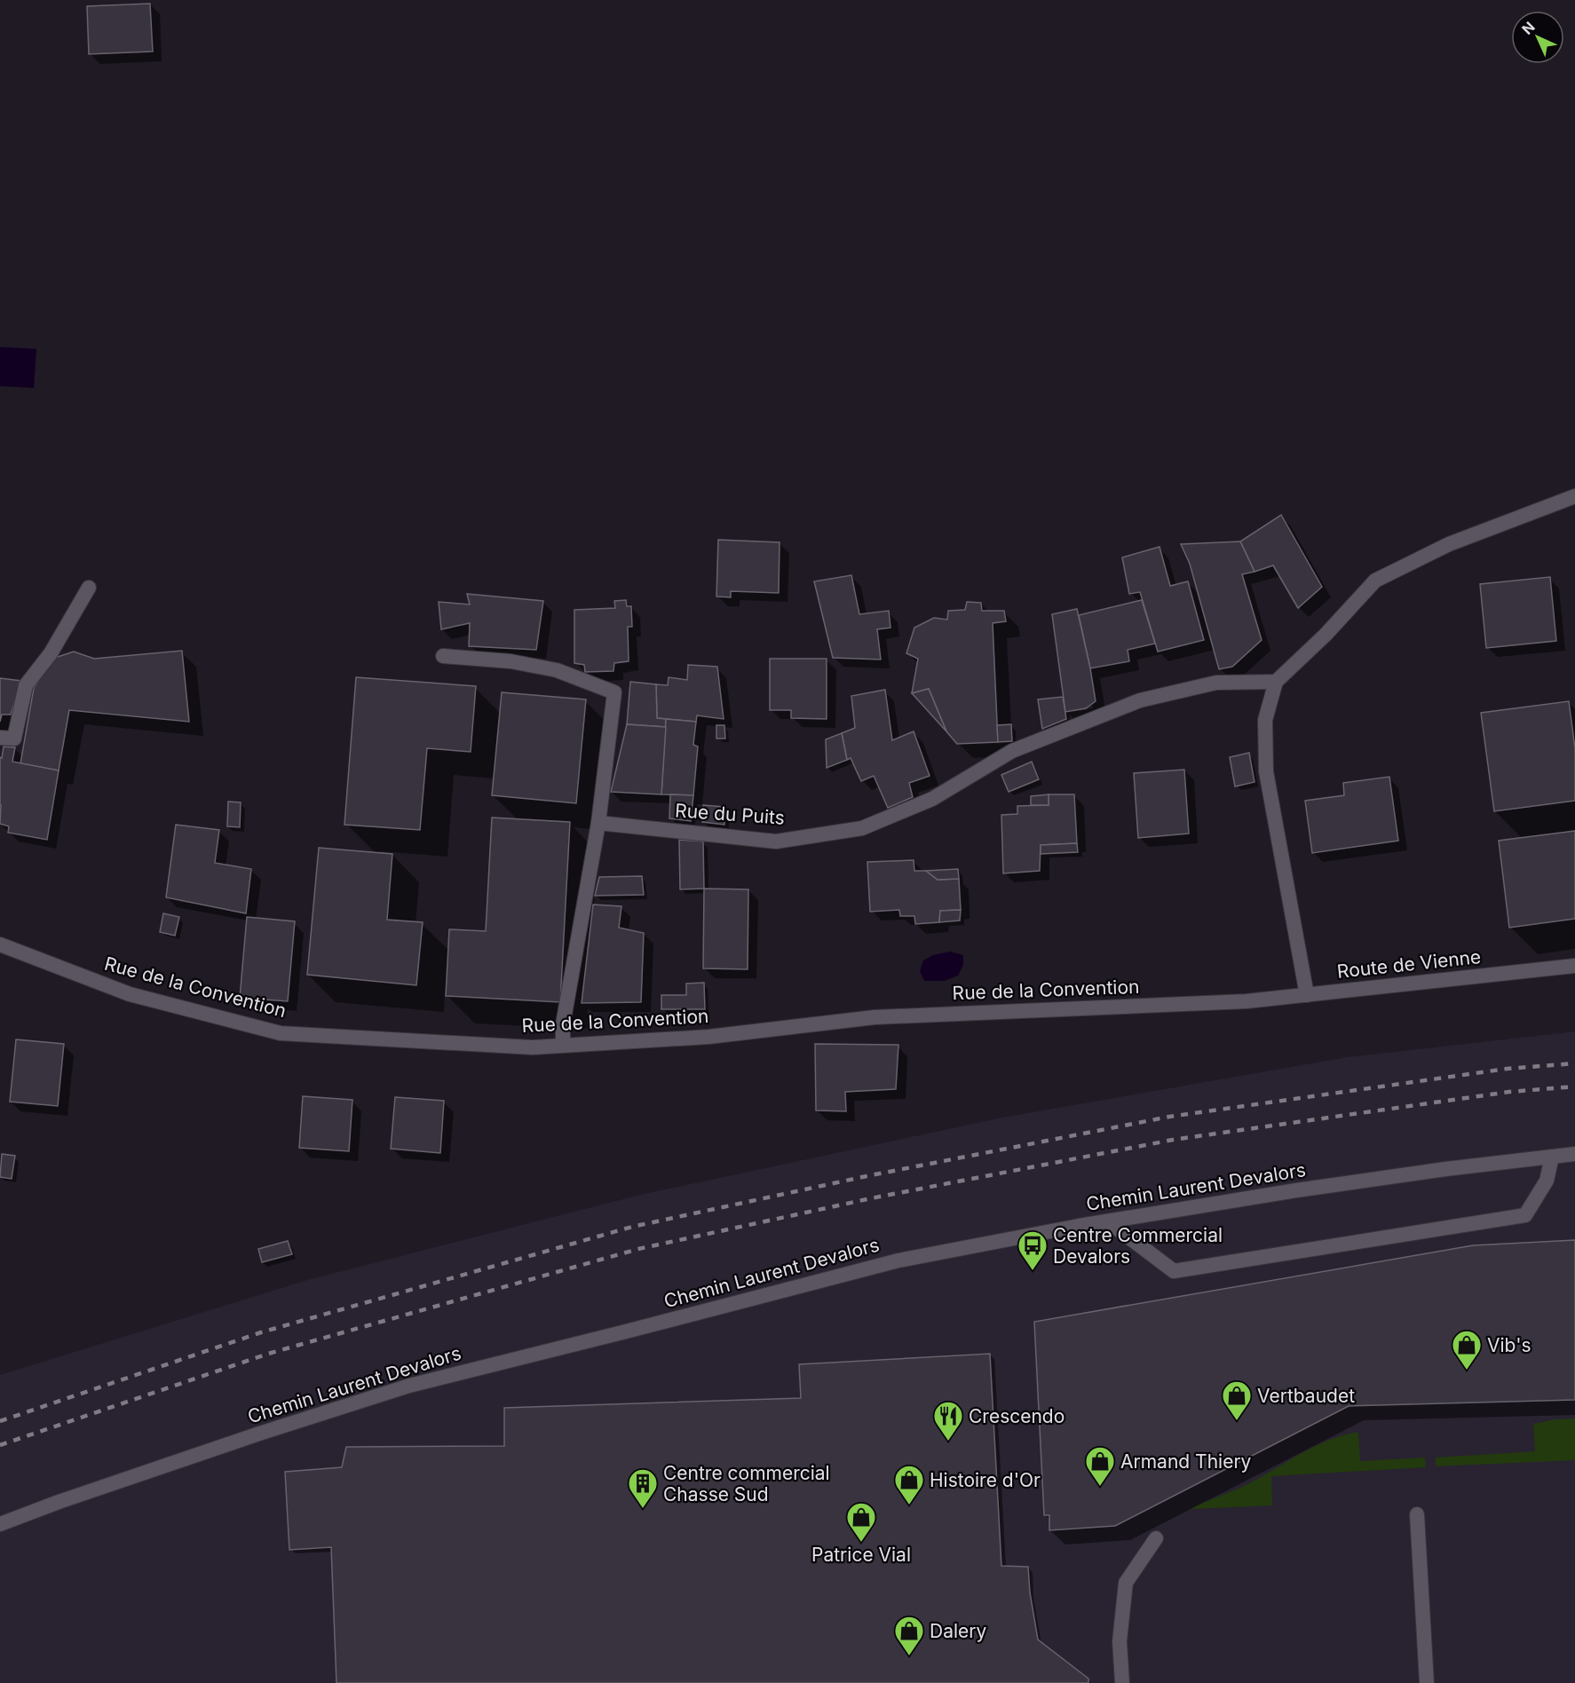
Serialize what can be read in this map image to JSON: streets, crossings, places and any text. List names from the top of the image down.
{
  "streets": {
    "street": [
      "Rue du Puits",
      "Route de Vienne",
      "Rue de la Convention",
      "Chemin Laurent Devalors"
    ]
  },
  "crossings": [
    ["Route de Vienne", "Rue de la Convention"]
  ],
  "places": {
    "bus stop": ["Centre Commercial Devalors"],
    "shop": [
      "Vib's",
      "Vertbaudet",
      "Armand Thiery",
      "Histoire d'Or",
      "Patrice Vial",
      "Dalery"
    ],
    "restaurant": ["Crescendo"],
    "building": ["Centre commercial Chasse Sud"]
  },
  "north": "top left"
}
